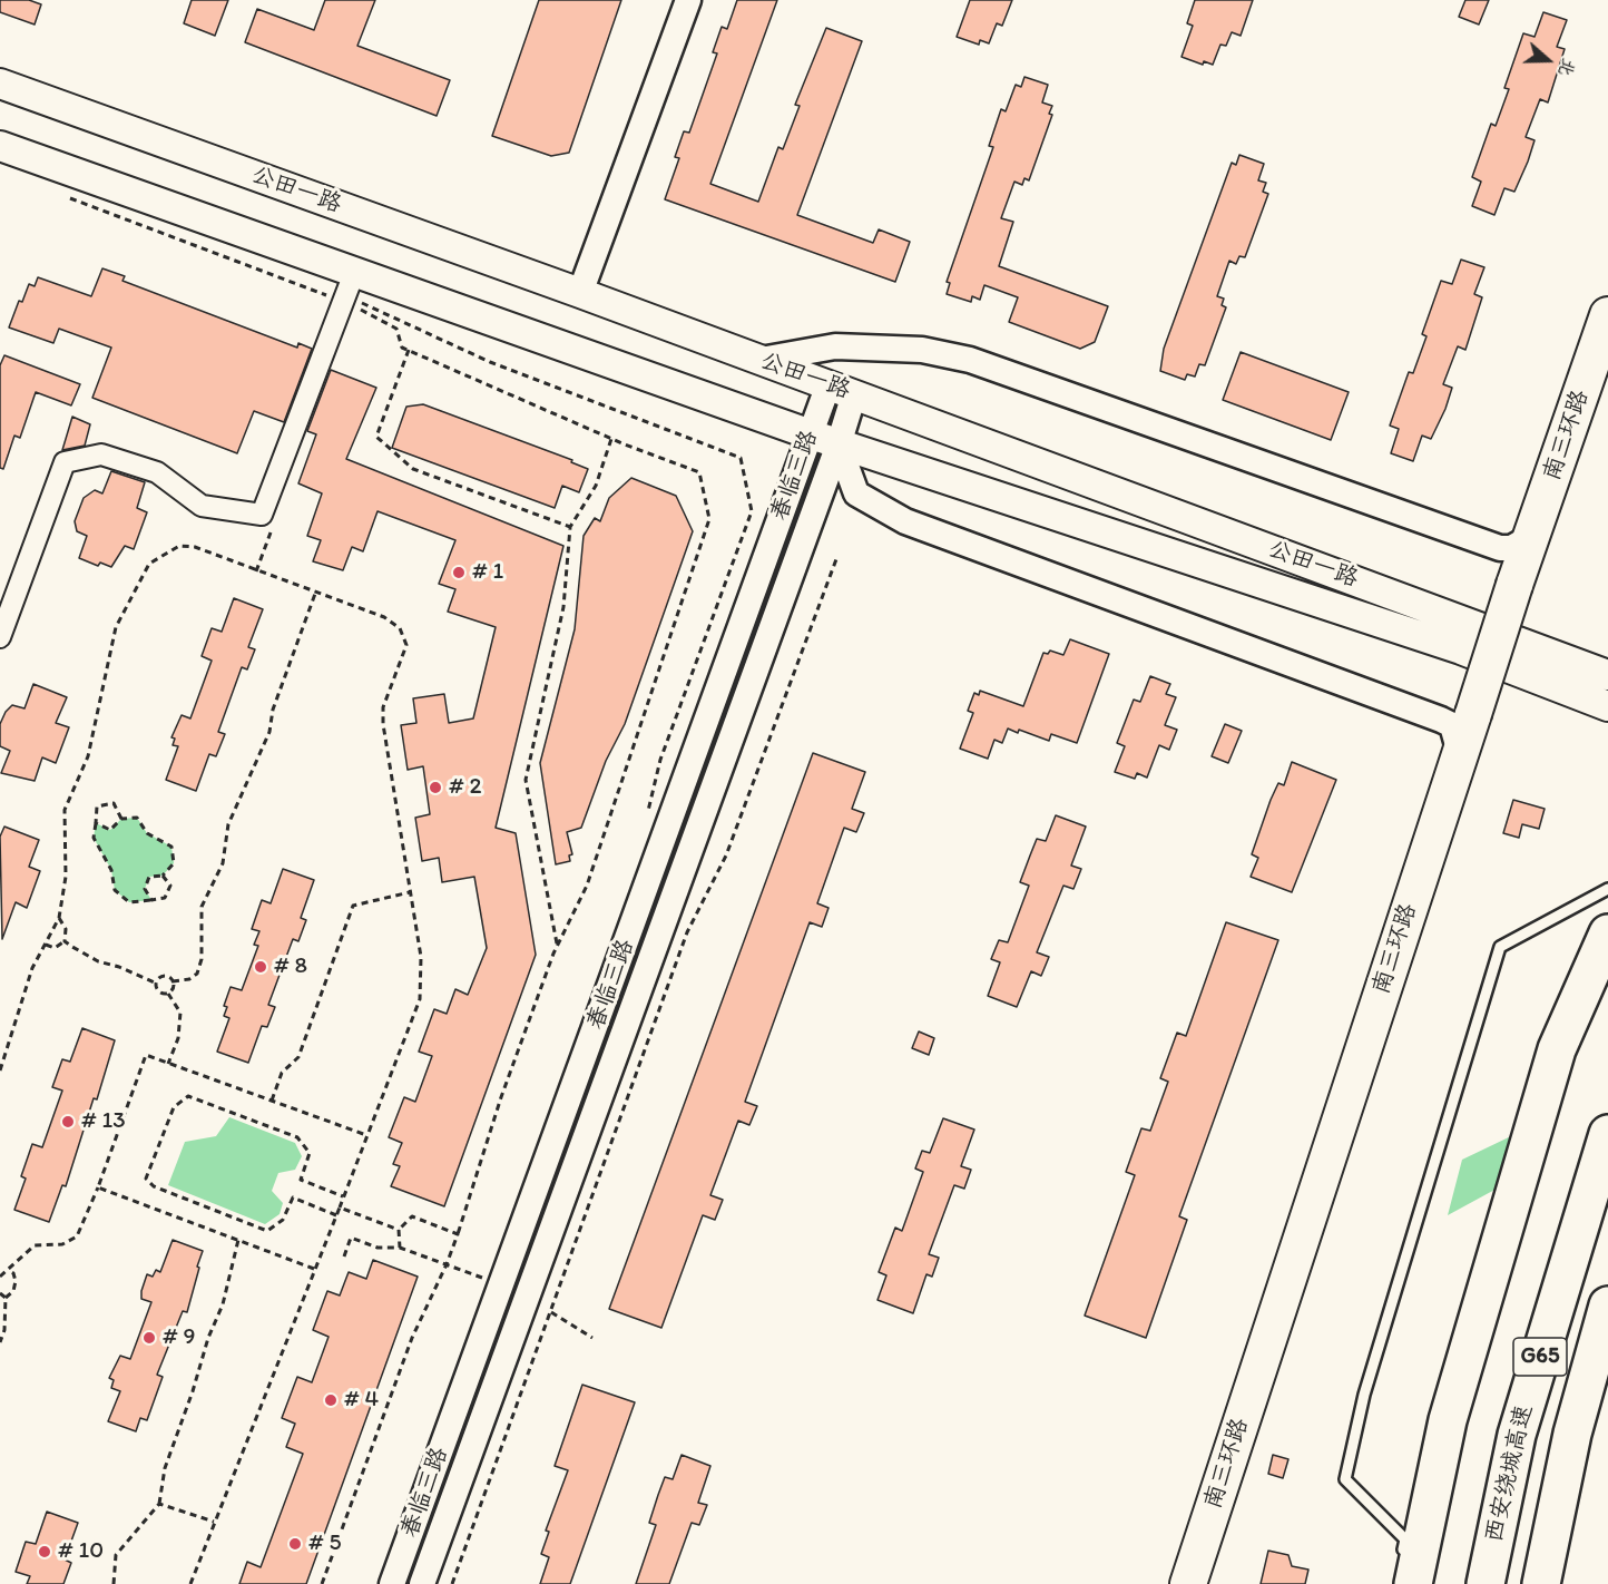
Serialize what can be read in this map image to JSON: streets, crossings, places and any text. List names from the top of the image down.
{
  "streets": {
    "highway": ["南三环路", "G65", "西安绕城高速"],
    "main road": ["公田一路"],
    "street": ["春临三路"]
  },
  "crossings": [
    ["公田一路", "春临三路"]
  ],
  "places": [
    "# 1",
    "# 2",
    "# 8",
    "# 13",
    "# 9",
    "# 4",
    "# 5",
    "# 10"
  ],
  "north": "right"
}
